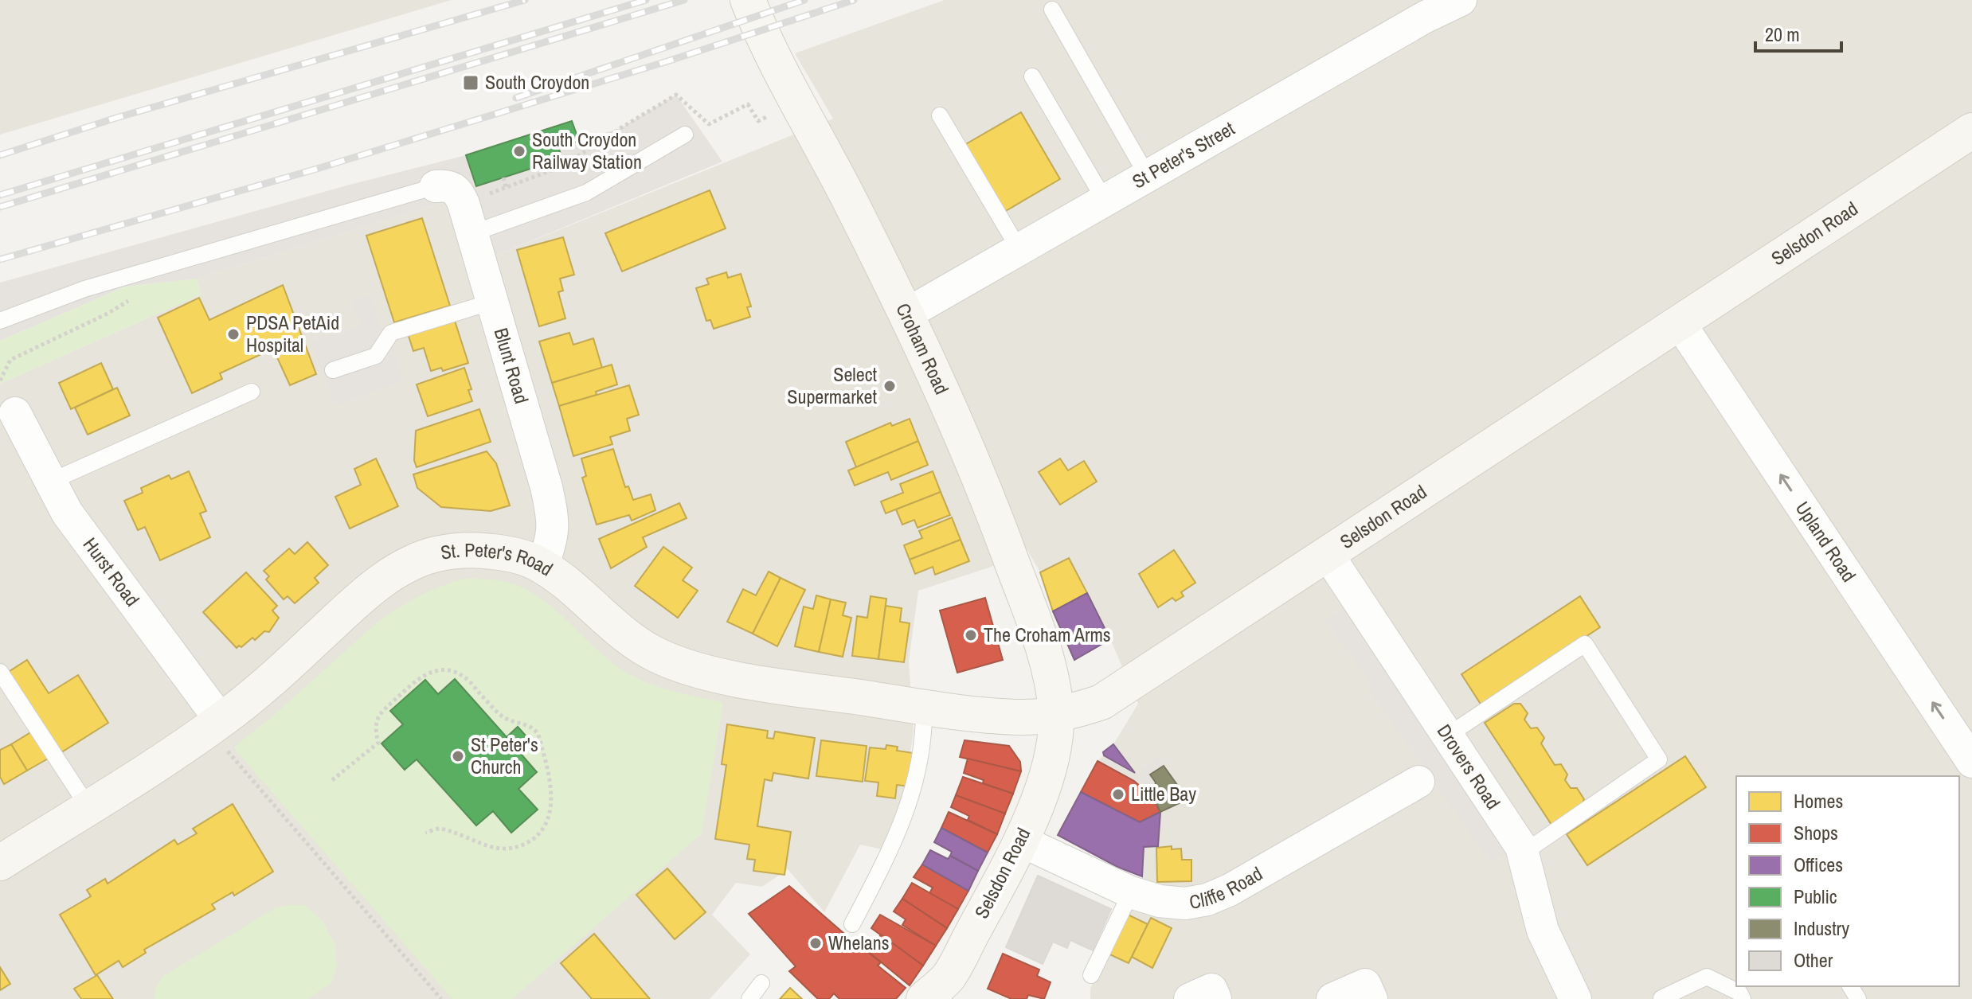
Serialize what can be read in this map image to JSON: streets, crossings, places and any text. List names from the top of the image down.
{
  "streets": {
    "main road": ["Selsdon Road", "Croham Road", "St. Peter's Road"],
    "street": [
      "St Peter's Street",
      "Blunt Road",
      "Upland Road",
      "Hurst Road",
      "Drovers Road",
      "Cliffe Road"
    ]
  },
  "crossings": [
    ["St Peter's Street", "Croham Road"],
    ["Selsdon Road", "Croham Road"],
    ["Selsdon Road", "Upland Road"],
    ["Selsdon Road", "St. Peter's Road"],
    ["Selsdon Road", "Drovers Road"],
    ["Selsdon Road", "Cliffe Road"],
    ["Croham Road", "St. Peter's Road"],
    ["Blunt Road", "St. Peter's Road"],
    ["St. Peter's Road", "Hurst Road"]
  ],
  "one_way": ["Upland Road"],
  "places": {
    "transit": ["South Croydon"],
    "other": [
      "South Croydon Railway Station",
      "PDSA PetAid Hospital",
      "Select Supermarket",
      "The Croham Arms",
      "St Peter's Church",
      "Little Bay",
      "Whelans"
    ]
  },
  "legend": [
    "Homes",
    "Shops",
    "Offices",
    "Public",
    "Industry",
    "Other"
  ],
  "scale_bar": "20 m"
}
